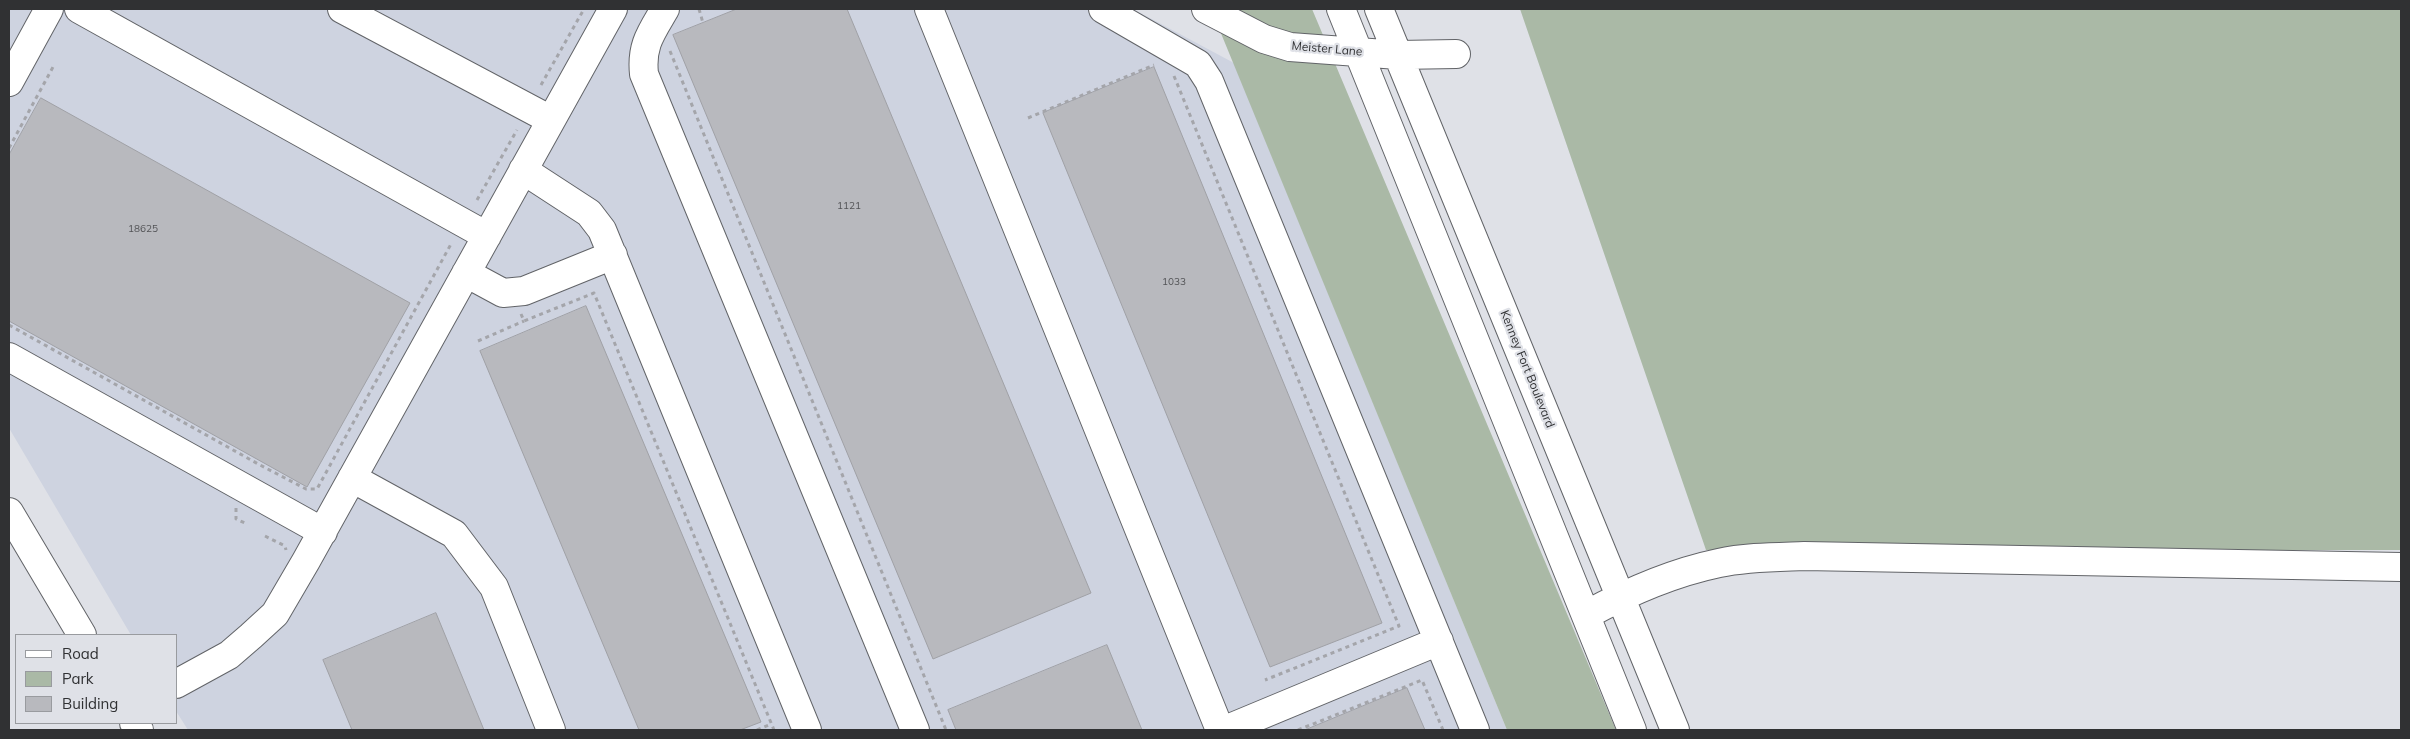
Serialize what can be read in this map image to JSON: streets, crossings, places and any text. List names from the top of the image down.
{
  "streets": {
    "street": ["Meister Lane", "Kenney Fort Boulevard"]
  },
  "crossings": [
    ["Meister Lane", "Kenney Fort Boulevard"]
  ],
  "house_numbers": ["1121", "18625", "1033"],
  "legend": ["Road", "Park", "Building"]
}
